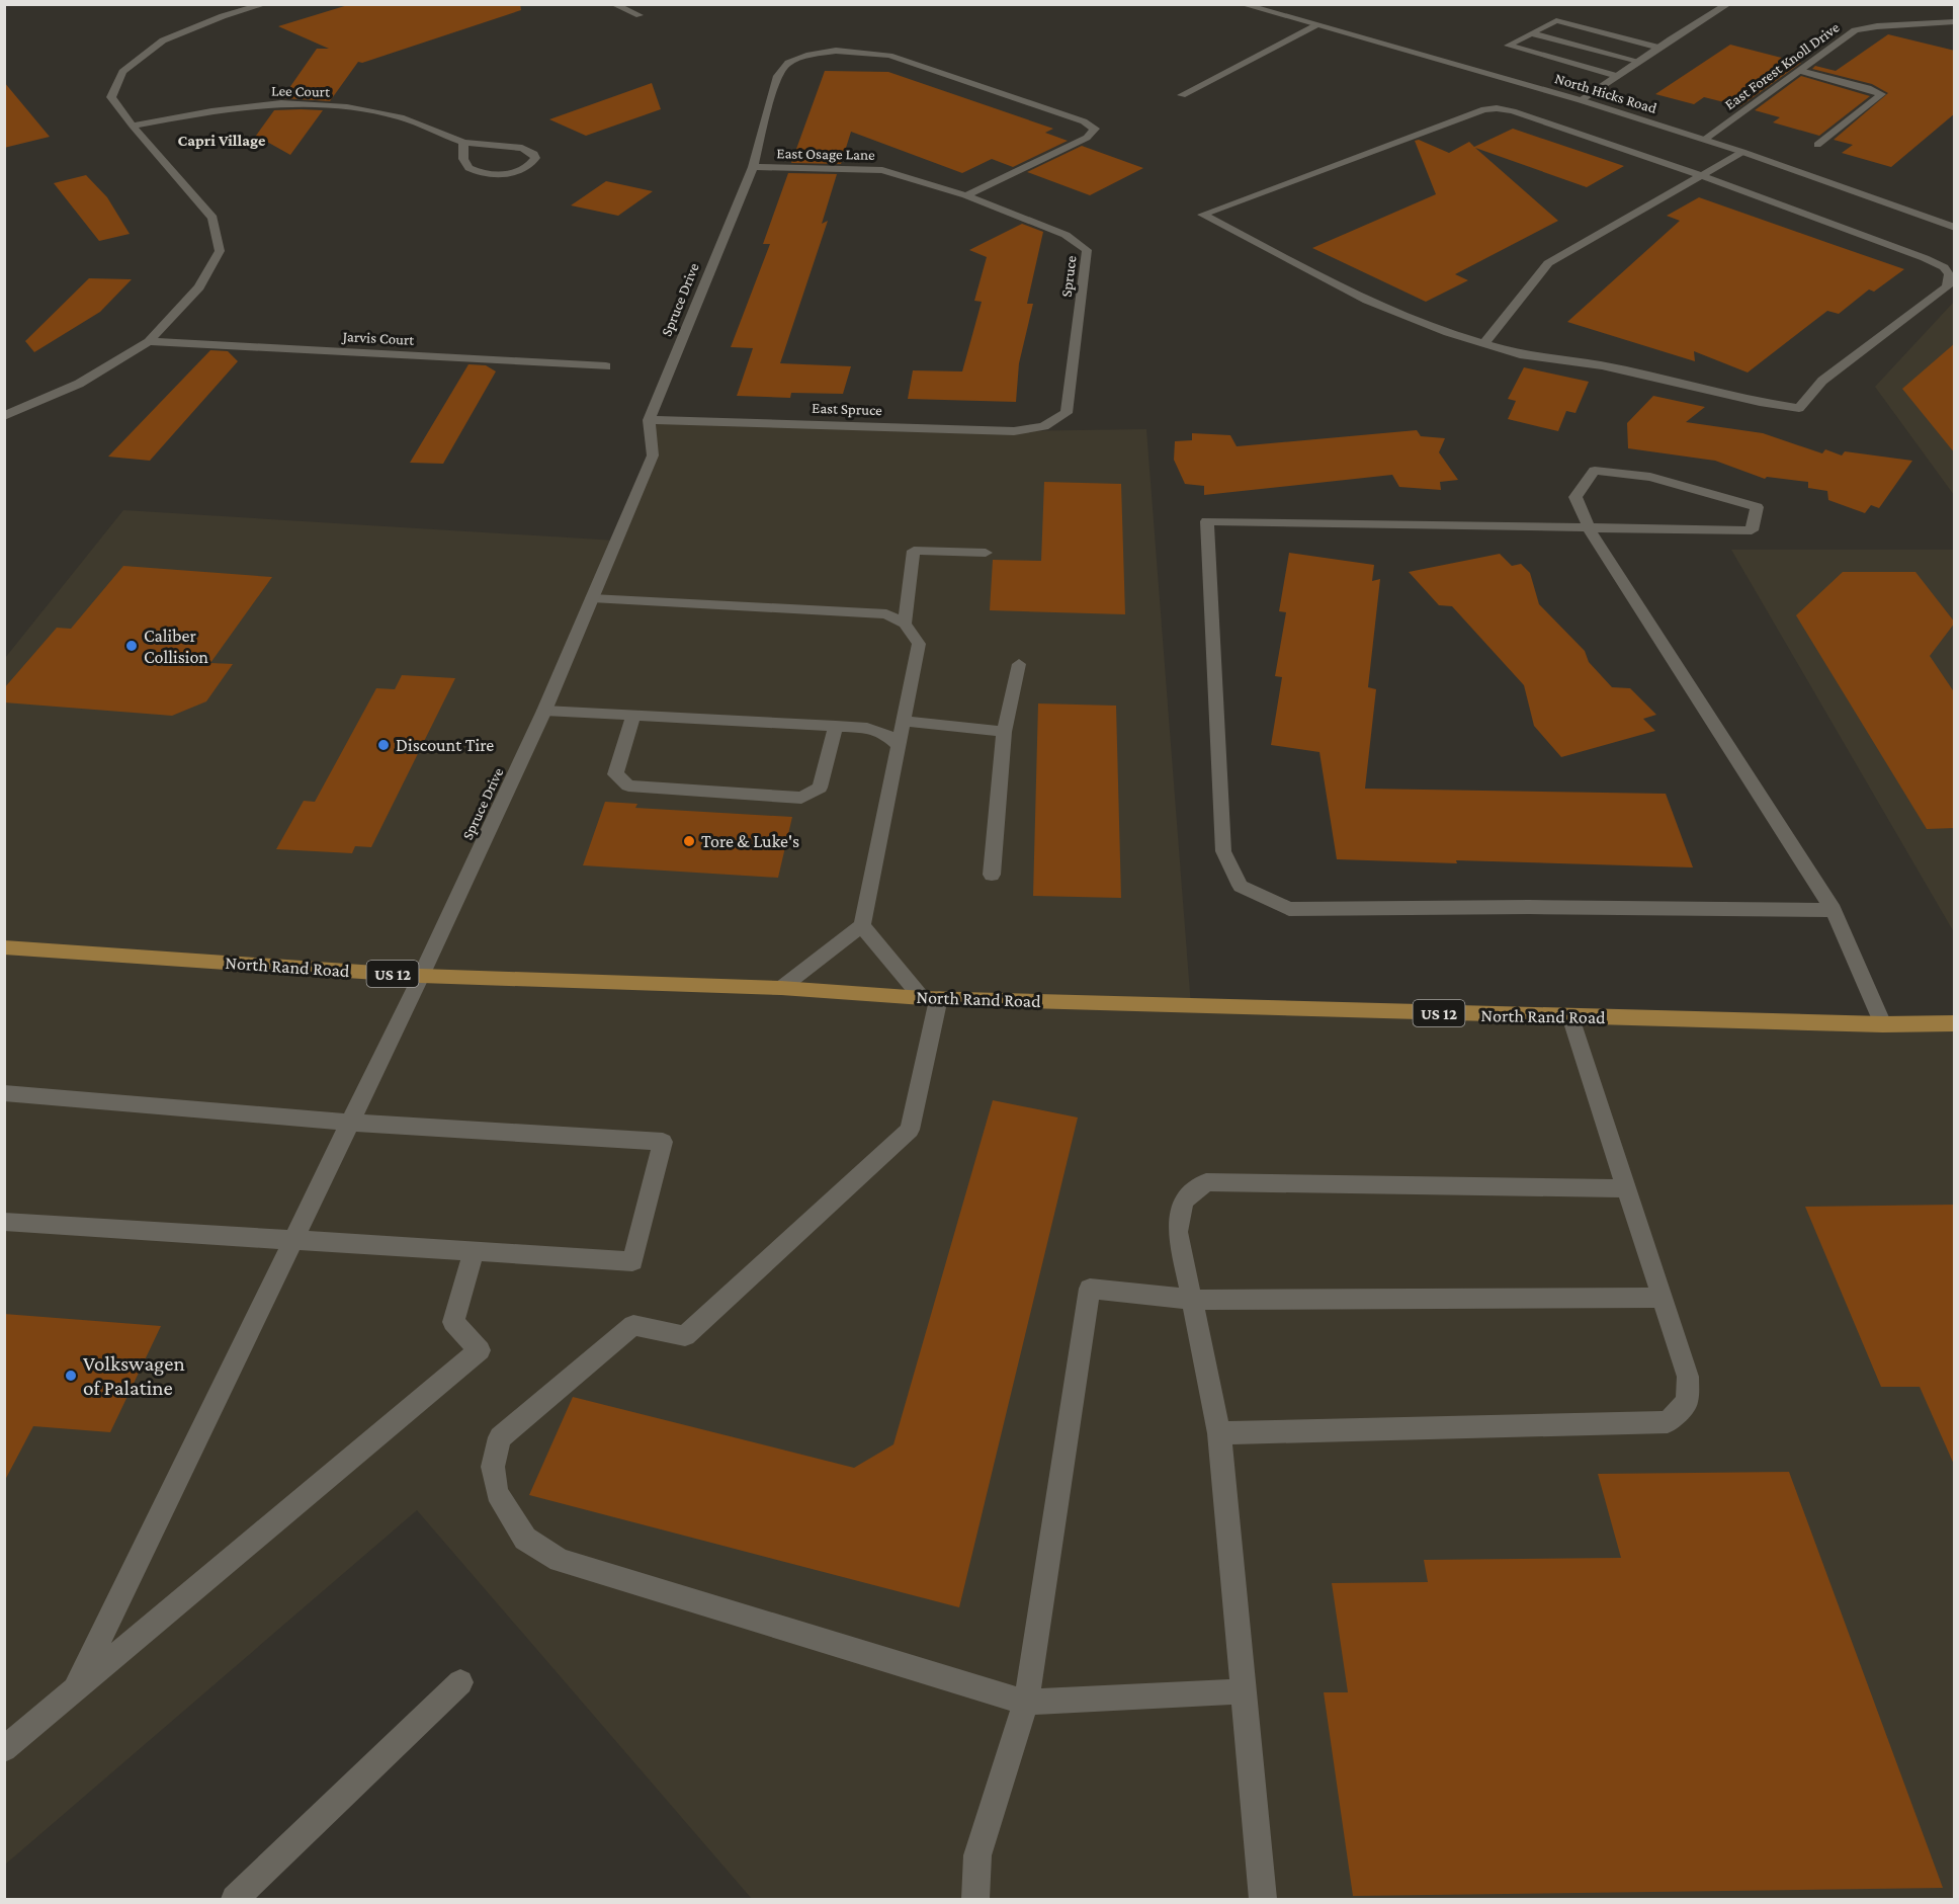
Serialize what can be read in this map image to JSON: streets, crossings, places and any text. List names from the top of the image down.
{
  "streets": {
    "main road": ["North Rand Road", "US 12"],
    "street": [
      "East Forest Knoll Drive",
      "Lee Court",
      "North Hicks Road",
      "East Osage Lane",
      "Spruce",
      "Spruce Drive",
      "Jarvis Court",
      "East Spruce"
    ]
  },
  "crossings": [
    ["East Forest Knoll Drive", "North Hicks Road"],
    ["East Osage Lane", "Spruce"],
    ["East Osage Lane", "Spruce Drive"],
    ["Spruce", "Spruce Drive"],
    ["Spruce", "East Spruce"],
    ["Spruce Drive", "East Spruce"],
    ["Spruce Drive", "North Rand Road"]
  ],
  "districts": ["Capri Village"],
  "places": [
    "Caliber Collision",
    "Discount Tire",
    "Tore & Luke's",
    "Volkswagen of Palatine"
  ]
}
